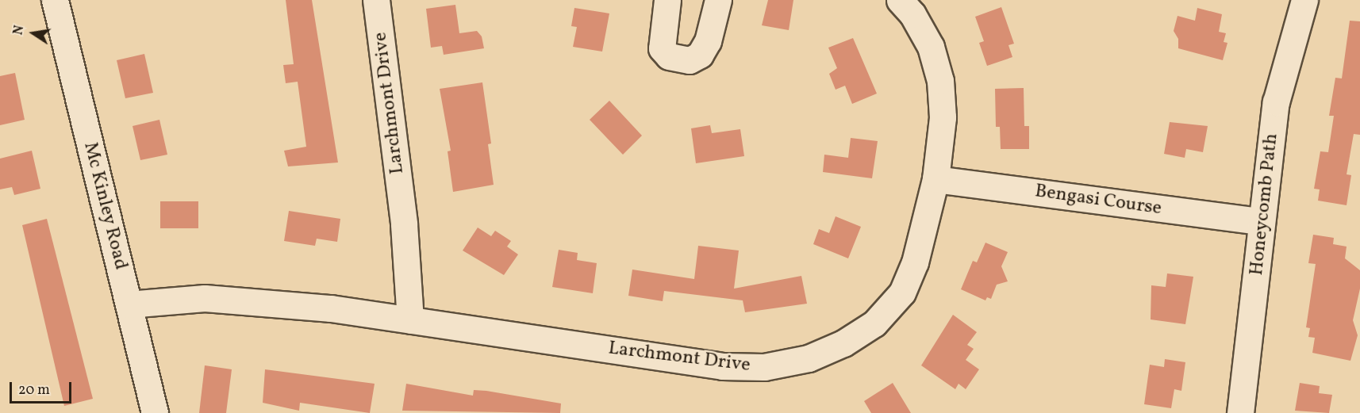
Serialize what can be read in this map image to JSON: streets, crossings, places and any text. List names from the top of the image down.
{
  "streets": {
    "street": [
      "Larchmont Drive",
      "Bengasi Course",
      "Honeycomb Path",
      "Mc Kinley Road"
    ]
  },
  "crossings": [
    ["Larchmont Drive", "Bengasi Course"],
    ["Larchmont Drive", "Mc Kinley Road"],
    ["Bengasi Course", "Honeycomb Path"]
  ],
  "scale_bar": "20 m",
  "north": "left"
}
